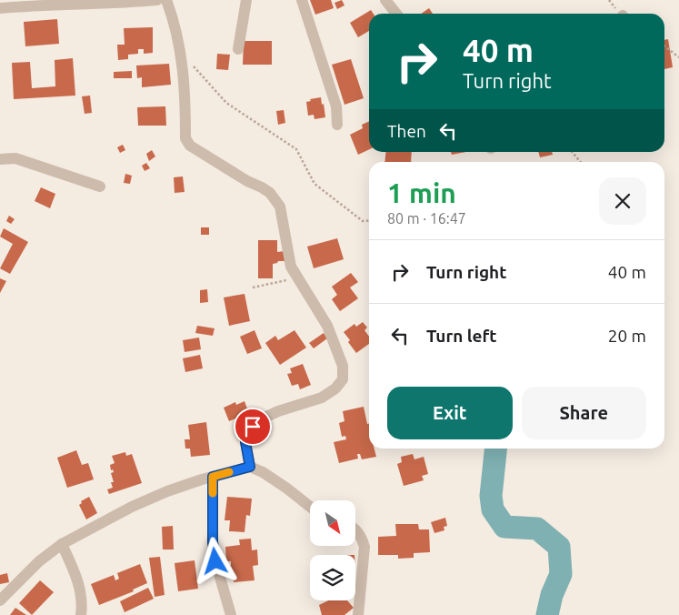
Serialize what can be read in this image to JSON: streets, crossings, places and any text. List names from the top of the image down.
{
  "north": "bottom right",
  "page": {
    "turn": ["40 m", "Turn right"],
    "then": "Then",
    "heading": ["1 min", "80 m · 16:47"],
    "list": [
      {
        "name": "Turn right",
        "value": "40 m"
      },
      {
        "name": "Turn left",
        "value": "20 m"
      }
    ],
    "buttons": ["Exit", "Share"]
  }
}
